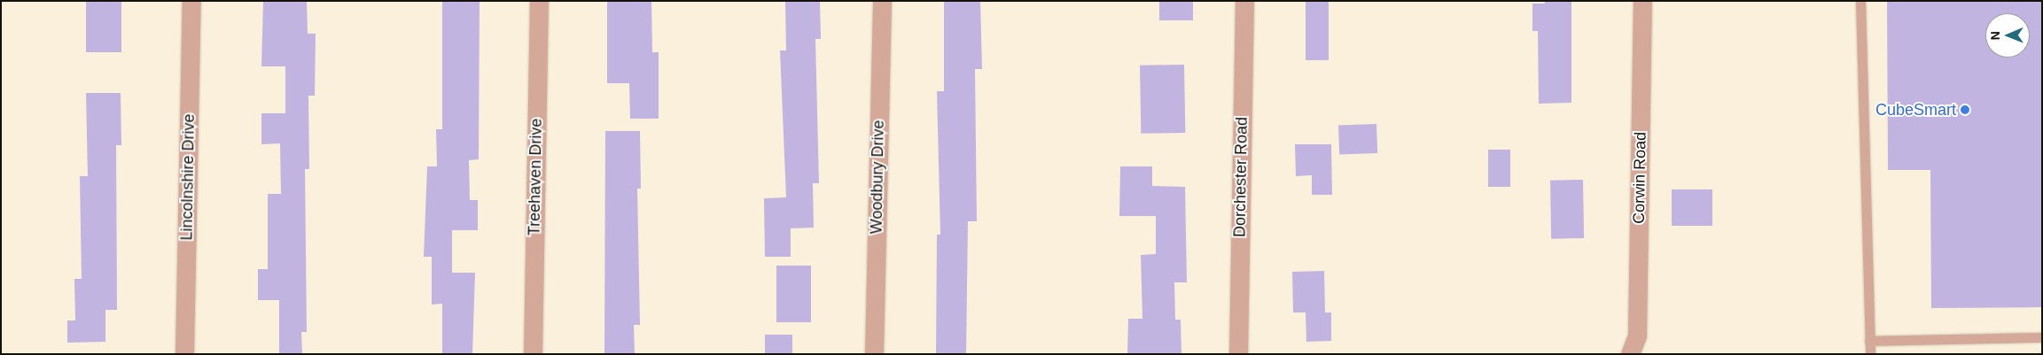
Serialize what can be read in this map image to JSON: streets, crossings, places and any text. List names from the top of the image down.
{
  "streets": {
    "street": [
      "Lincolnshire Drive",
      "Treehaven Drive",
      "Woodbury Drive",
      "Dorchester Road",
      "Corwin Road"
    ]
  },
  "places": ["CubeSmart"],
  "north": "left"
}
